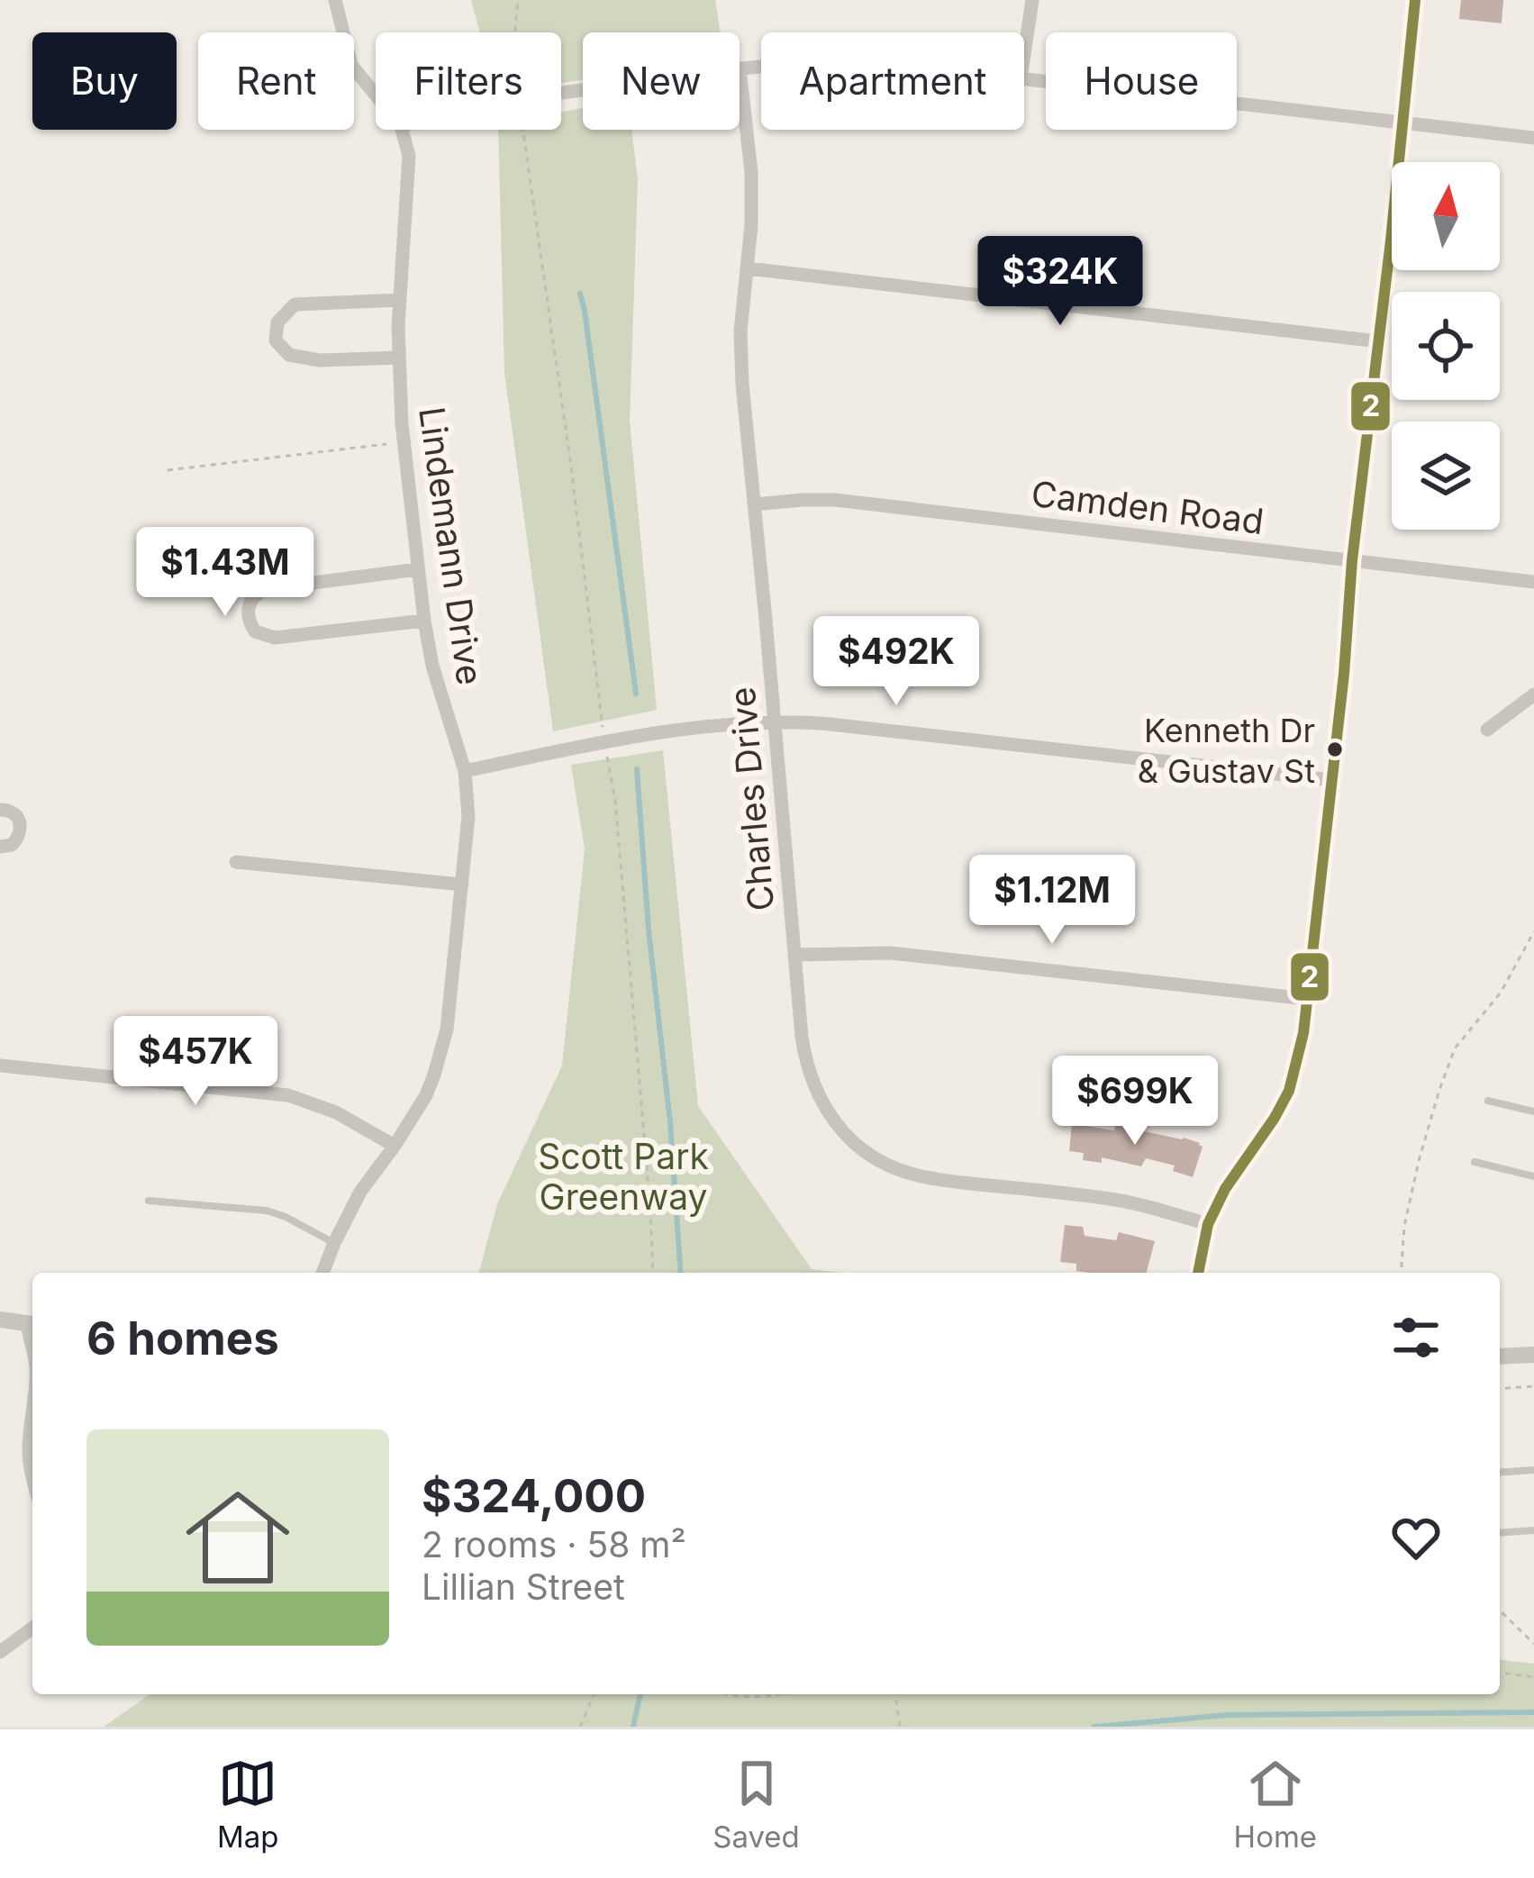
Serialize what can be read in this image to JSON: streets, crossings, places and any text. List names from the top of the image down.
{
  "streets": {
    "street": ["Camden Road", "Lindemann Drive", "Charles Drive"]
  },
  "crossings": [
    ["Camden Road", "Charles Drive"]
  ],
  "parks": ["Scott Park Greenway"],
  "places": ["Kenneth Dr & Gustav St"],
  "lines": ["transit line 2"],
  "north": "top",
  "page": {
    "chip": [
      "Buy",
      "Rent",
      "Filters",
      "New",
      "Apartment",
      "House"
    ],
    "price": [
      "$324K",
      "$1.43M",
      "$492K",
      "$1.12M",
      "$457K",
      "$699K"
    ],
    "heading": "6 homes",
    "list": [
      {
        "name": "$324,000",
        "note": "2 rooms · 58 m² · Lillian Street"
      }
    ],
    "tabs": ["Map", "Saved", "Home"]
  }
}
